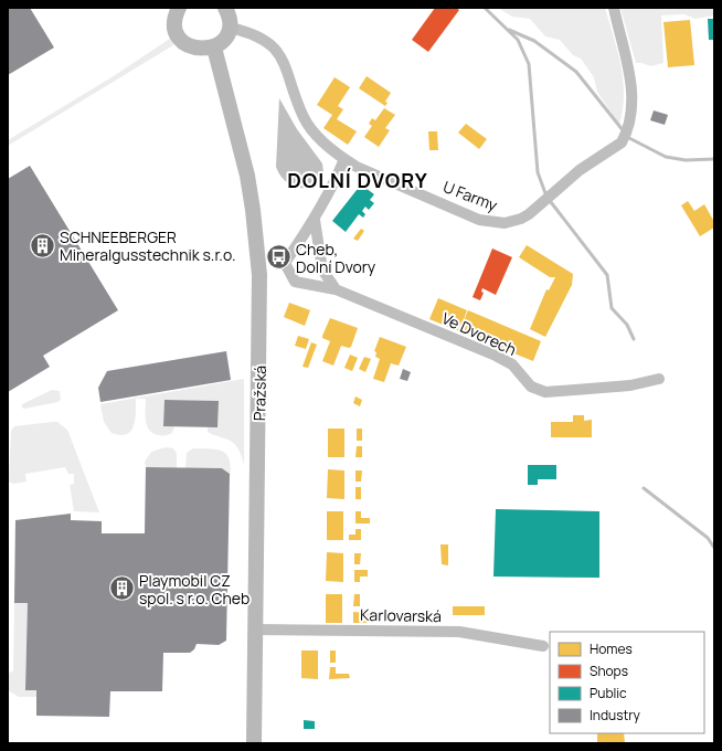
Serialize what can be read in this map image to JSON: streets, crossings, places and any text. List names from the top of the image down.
{
  "streets": {
    "main road": ["Pražská"],
    "street": ["U Farmy", "Ve Dvorech", "Karlovarská"]
  },
  "crossings": [
    ["U Farmy", "Ve Dvorech"],
    ["Pražská", "Karlovarská"]
  ],
  "districts": ["DOLNÍ DVORY"],
  "places": {
    "building": ["SCHNEEBERGER Mineralgusstechnik s.r.o.", "Playmobil CZ spol. s r.o. Cheb"],
    "bus stop": ["Cheb, Dolní Dvory"]
  },
  "legend": [
    "Homes",
    "Shops",
    "Public",
    "Industry"
  ]
}
